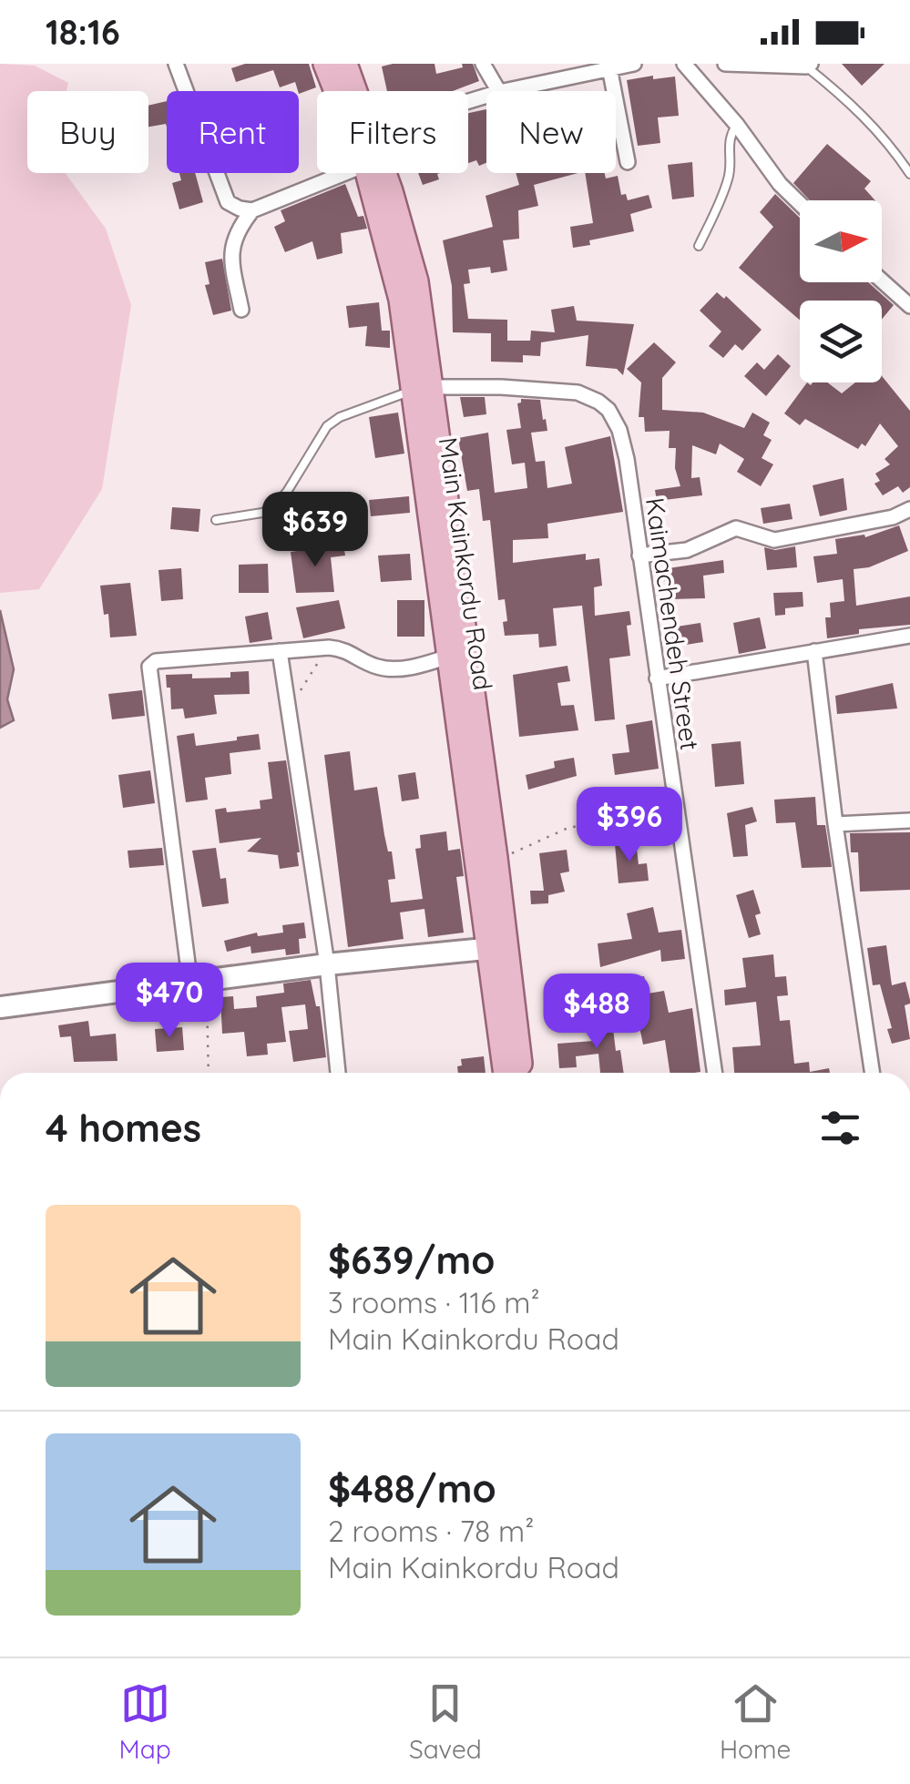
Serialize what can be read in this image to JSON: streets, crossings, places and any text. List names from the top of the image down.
{
  "streets": {
    "main road": ["Main Kainkordu Road"],
    "street": ["Kaimachendeh Street"]
  },
  "north": "right",
  "page": {
    "status": "18:16",
    "chip": [
      "Buy",
      "Rent",
      "Filters",
      "New"
    ],
    "price": [
      "$639",
      "$396",
      "$470",
      "$488"
    ],
    "heading": "4 homes",
    "list": [
      {
        "name": "$639/mo",
        "note": "3 rooms · 116 m² · Main Kainkordu Road"
      },
      {
        "name": "$488/mo",
        "note": "2 rooms · 78 m² · Main Kainkordu Road"
      }
    ],
    "tabs": ["Map", "Saved", "Home"]
  }
}
